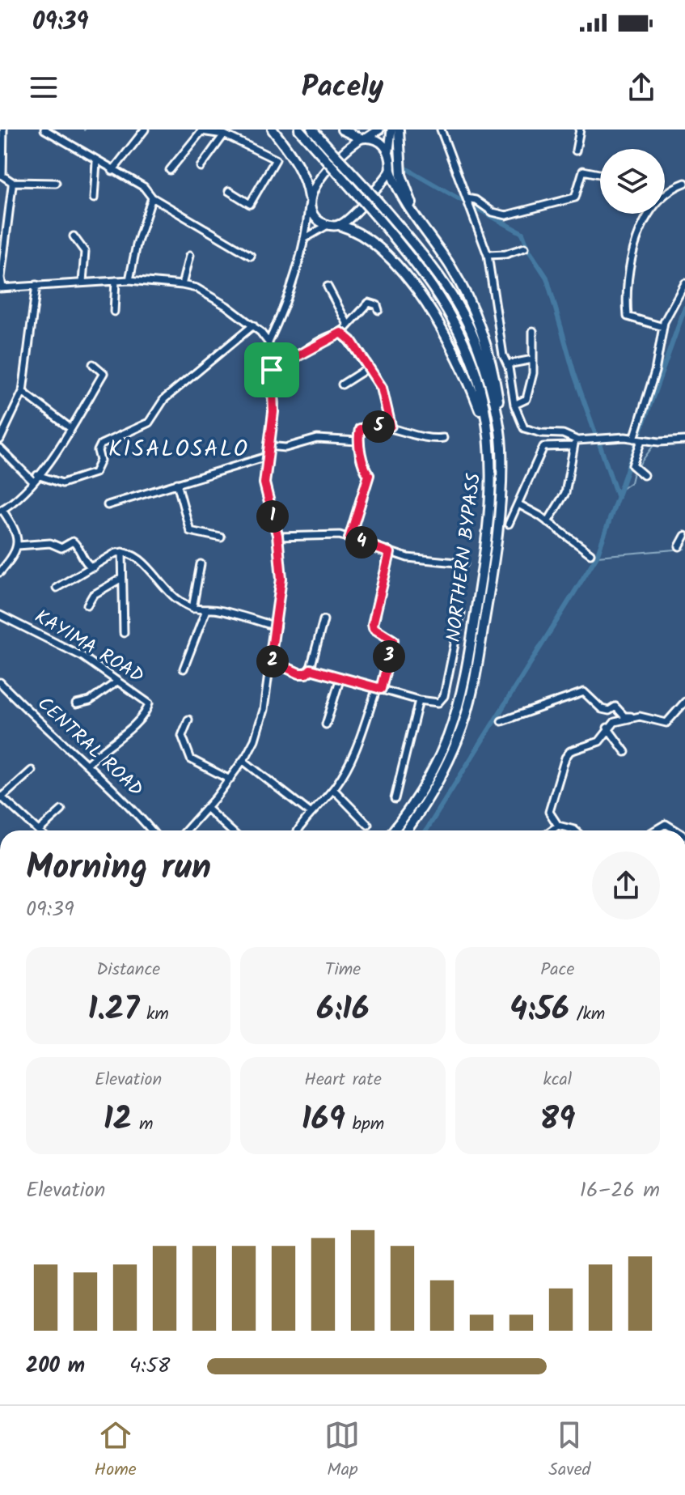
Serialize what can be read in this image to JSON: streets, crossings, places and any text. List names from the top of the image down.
{
  "streets": {
    "highway": ["NORTHERN BYPASS"],
    "street": ["KAYIMA ROAD", "CENTRAL ROAD"]
  },
  "crossings": [
    ["KAYIMA ROAD", "CENTRAL ROAD"]
  ],
  "districts": ["KISALOSALO"],
  "page": {
    "status": "09:39",
    "header": "Pacely",
    "pins": [
      "5",
      "1",
      "4",
      "3",
      "2"
    ],
    "heading": ["Morning run", "09:39"],
    "stats": [
      ["Distance", "1.27 km"],
      ["Time", "6:16"],
      ["Pace", "4:56 /km"],
      ["Elevation", "12 m"],
      ["Heart rate", "169 bpm"],
      ["kcal", "89"]
    ],
    "chart": ["Elevation", "16–26 m"],
    "list": [
      {
        "name": "200 m",
        "note": "4:58"
      }
    ],
    "tabs": ["Home", "Map", "Saved"]
  }
}
